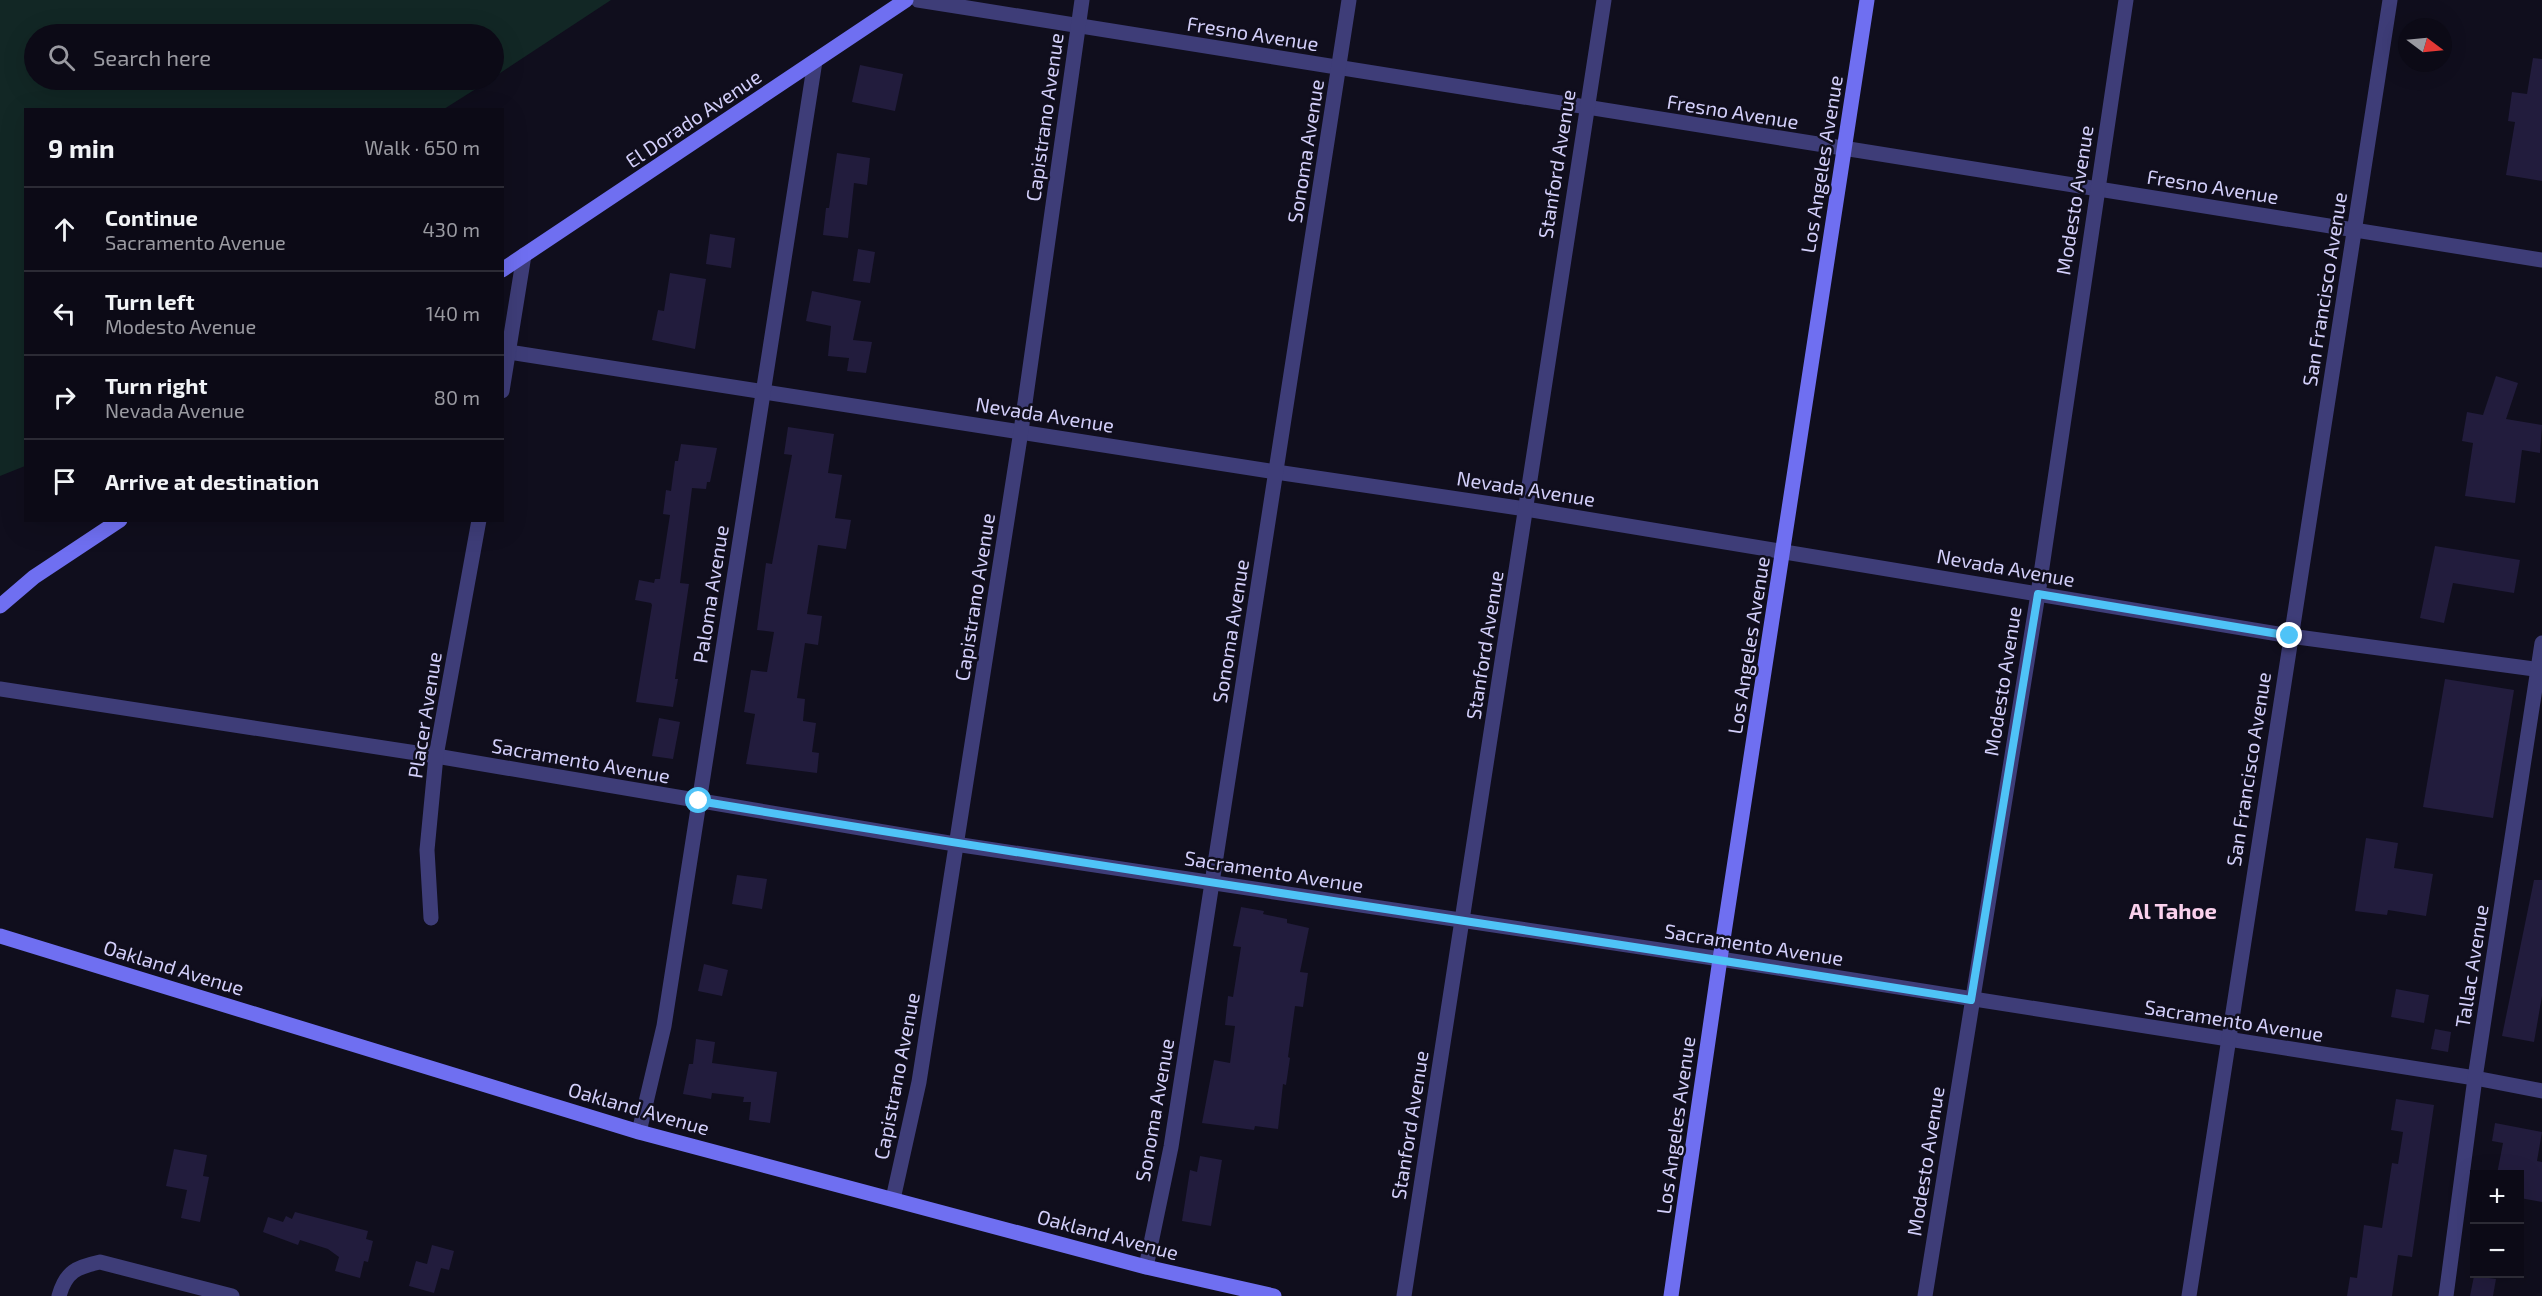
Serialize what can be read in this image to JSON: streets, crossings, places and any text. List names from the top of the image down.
{
  "streets": {
    "street": [
      "Fresno Avenue",
      "Capistrano Avenue",
      "El Dorado Avenue",
      "Sonoma Avenue",
      "Stanford Avenue",
      "Los Angeles Avenue",
      "Modesto Avenue",
      "San Francisco Avenue",
      "Nevada Avenue",
      "Paloma Avenue",
      "Placer Avenue",
      "Sacramento Avenue",
      "Tallac Avenue",
      "Oakland Avenue"
    ]
  },
  "crossings": [
    ["Fresno Avenue", "Capistrano Avenue"],
    ["Fresno Avenue", "Sonoma Avenue"],
    ["Fresno Avenue", "Stanford Avenue"],
    ["Fresno Avenue", "Los Angeles Avenue"],
    ["Fresno Avenue", "Modesto Avenue"],
    ["Fresno Avenue", "San Francisco Avenue"],
    ["Capistrano Avenue", "Nevada Avenue"],
    ["Capistrano Avenue", "Sacramento Avenue"],
    ["Capistrano Avenue", "Oakland Avenue"],
    ["El Dorado Avenue", "Paloma Avenue"],
    ["Sonoma Avenue", "Nevada Avenue"],
    ["Sonoma Avenue", "Sacramento Avenue"],
    ["Sonoma Avenue", "Oakland Avenue"],
    ["Stanford Avenue", "Nevada Avenue"],
    ["Stanford Avenue", "Sacramento Avenue"],
    ["Los Angeles Avenue", "Nevada Avenue"],
    ["Los Angeles Avenue", "Sacramento Avenue"],
    ["Modesto Avenue", "Nevada Avenue"],
    ["Modesto Avenue", "Sacramento Avenue"],
    ["San Francisco Avenue", "Nevada Avenue"],
    ["San Francisco Avenue", "Sacramento Avenue"],
    ["Nevada Avenue", "Paloma Avenue"],
    ["Nevada Avenue", "Tallac Avenue"],
    ["Paloma Avenue", "Sacramento Avenue"],
    ["Paloma Avenue", "Oakland Avenue"],
    ["Placer Avenue", "Sacramento Avenue"],
    ["Sacramento Avenue", "Tallac Avenue"]
  ],
  "districts": ["Al Tahoe"],
  "north": "right",
  "page": {
    "search": "Search here",
    "heading": ["9 min", "Walk · 650 m"],
    "list": [
      ["Continue", "Sacramento Avenue", "430 m"],
      ["Turn left", "Modesto Avenue", "140 m"],
      ["Turn right", "Nevada Avenue", "80 m"],
      "Arrive at destination"
    ],
    "map_buttons": ["+", "−"]
  }
}
